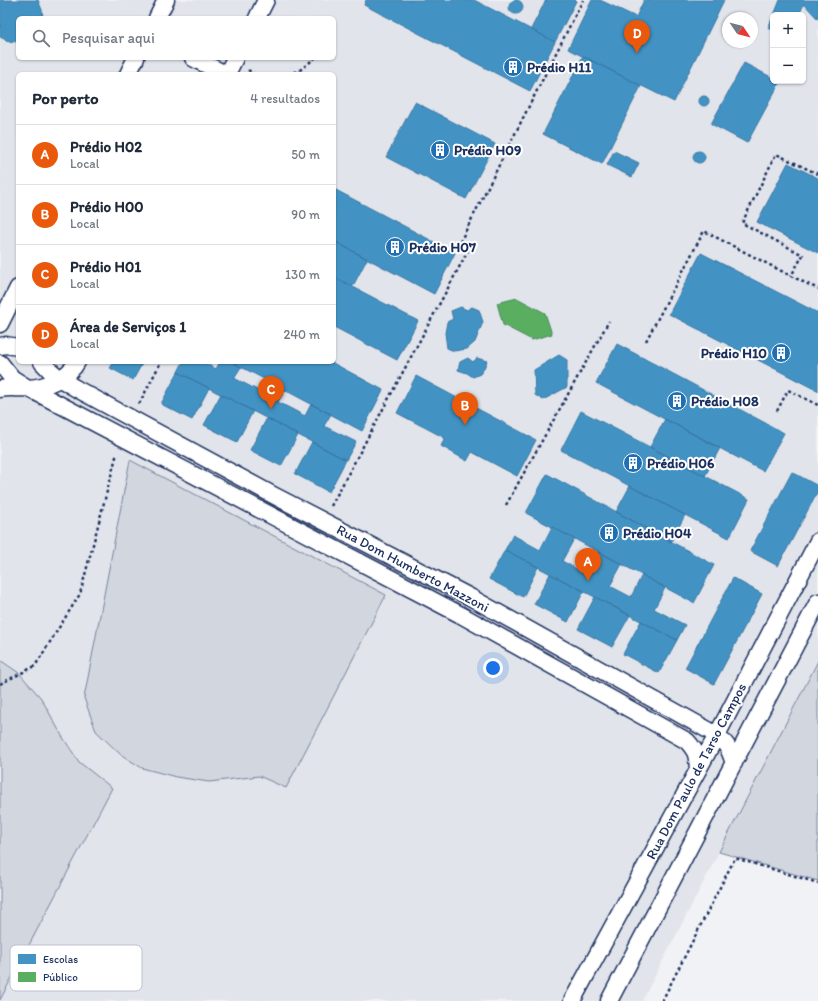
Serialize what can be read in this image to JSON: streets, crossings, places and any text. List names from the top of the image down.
{
  "streets": {
    "street": ["Rua Dom Humberto Mazzoni", "Rua Dom Paulo de Tarso Campos"]
  },
  "crossings": [
    ["Rua Dom Humberto Mazzoni", "Rua Dom Paulo de Tarso Campos"]
  ],
  "places": {
    "building": [
      "Prédio H11",
      "Prédio H09",
      "Prédio H07",
      "Prédio H10",
      "Prédio H08",
      "Prédio H06",
      "Prédio H04"
    ]
  },
  "legend": ["Escolas", "Público"],
  "north": "bottom right",
  "page": {
    "map_buttons": ["+", "−"],
    "search": "Pesquisar aqui",
    "pins": [
      "D",
      "C",
      "B",
      "A"
    ],
    "heading": ["Por perto", "4 resultados"],
    "list": [
      {
        "mark": "A",
        "name": "Prédio H02",
        "note": "Local",
        "value": "50 m"
      },
      {
        "mark": "B",
        "name": "Prédio H00",
        "note": "Local",
        "value": "90 m"
      },
      {
        "mark": "C",
        "name": "Prédio H01",
        "note": "Local",
        "value": "130 m"
      },
      {
        "mark": "D",
        "name": "Área de Serviços 1",
        "note": "Local",
        "value": "240 m"
      }
    ]
  }
}
